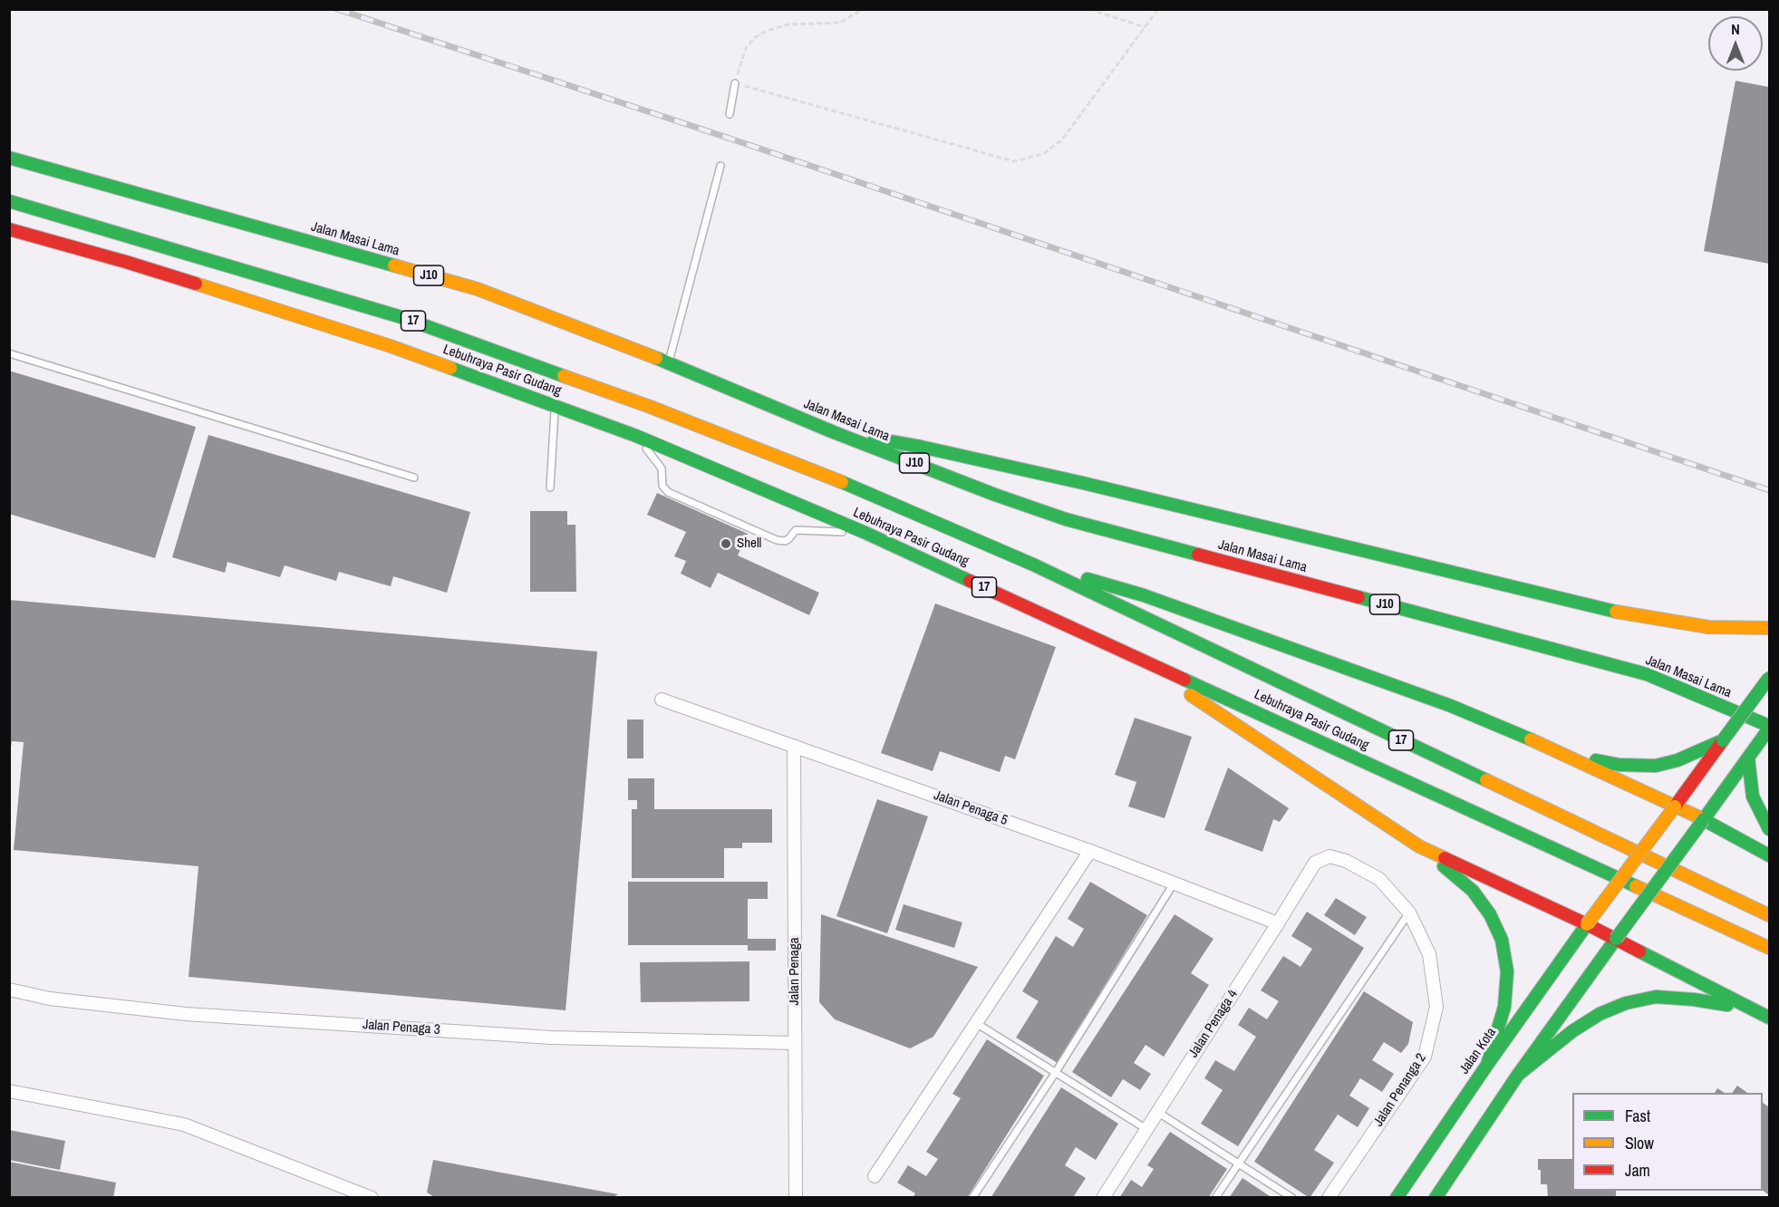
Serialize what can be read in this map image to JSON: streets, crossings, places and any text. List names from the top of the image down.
{
  "streets": {
    "main road": [
      "Jalan Masai Lama",
      "J10",
      "17",
      "Lebuhraya Pasir Gudang",
      "Jalan Kota"
    ],
    "street": [
      "Jalan Penaga 5",
      "Jalan Penaga",
      "Jalan Penaga 4",
      "Jalan Penaga 3",
      "Jalan Penanga 2"
    ]
  },
  "crossings": [
    ["Jalan Penaga 5", "Jalan Penaga"],
    ["Jalan Penaga 5", "Jalan Penaga 4"],
    ["Jalan Penaga", "Jalan Penaga 3"],
    ["Jalan Penaga 4", "Jalan Penanga 2"]
  ],
  "places": ["Shell"],
  "legend": ["Fast", "Slow", "Jam"],
  "north": "top"
}
